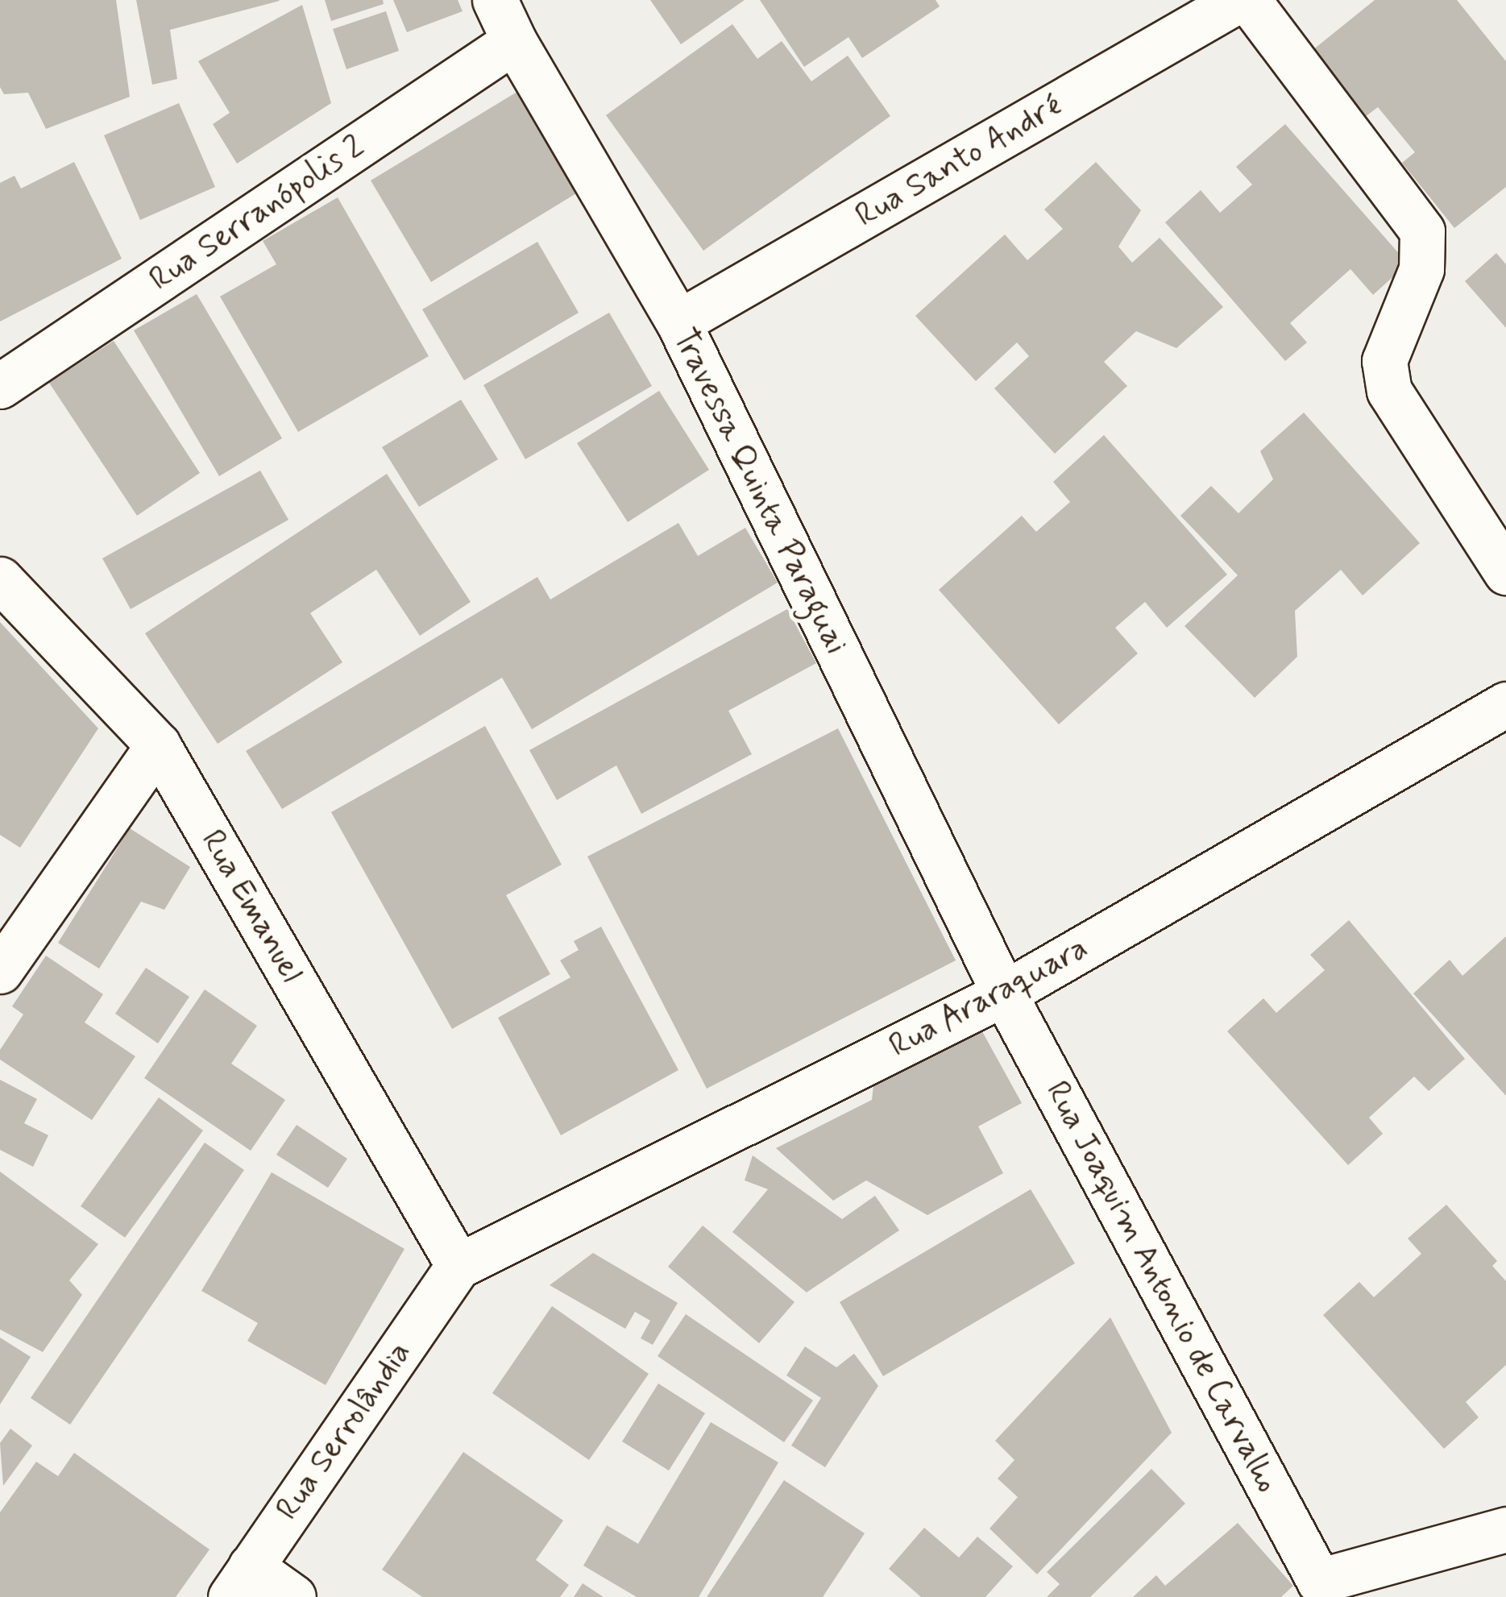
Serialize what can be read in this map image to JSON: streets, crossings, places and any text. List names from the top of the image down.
{
  "streets": {
    "street": [
      "Rua Santo André",
      "Rua Serranópolis 2",
      "Travessa Quinta Paraguai",
      "Rua Emanuel",
      "Rua Araraquara",
      "Rua Joaquim Antonio de Carvalho",
      "Rua Serrolândia"
    ]
  },
  "crossings": [
    ["Rua Santo André", "Travessa Quinta Paraguai"],
    ["Rua Serranópolis 2", "Travessa Quinta Paraguai"],
    ["Travessa Quinta Paraguai", "Rua Araraquara"],
    ["Travessa Quinta Paraguai", "Rua Joaquim Antonio de Carvalho"],
    ["Rua Emanuel", "Rua Araraquara"],
    ["Rua Emanuel", "Rua Serrolândia"],
    ["Rua Araraquara", "Rua Joaquim Antonio de Carvalho"],
    ["Rua Araraquara", "Rua Serrolândia"]
  ]
}
